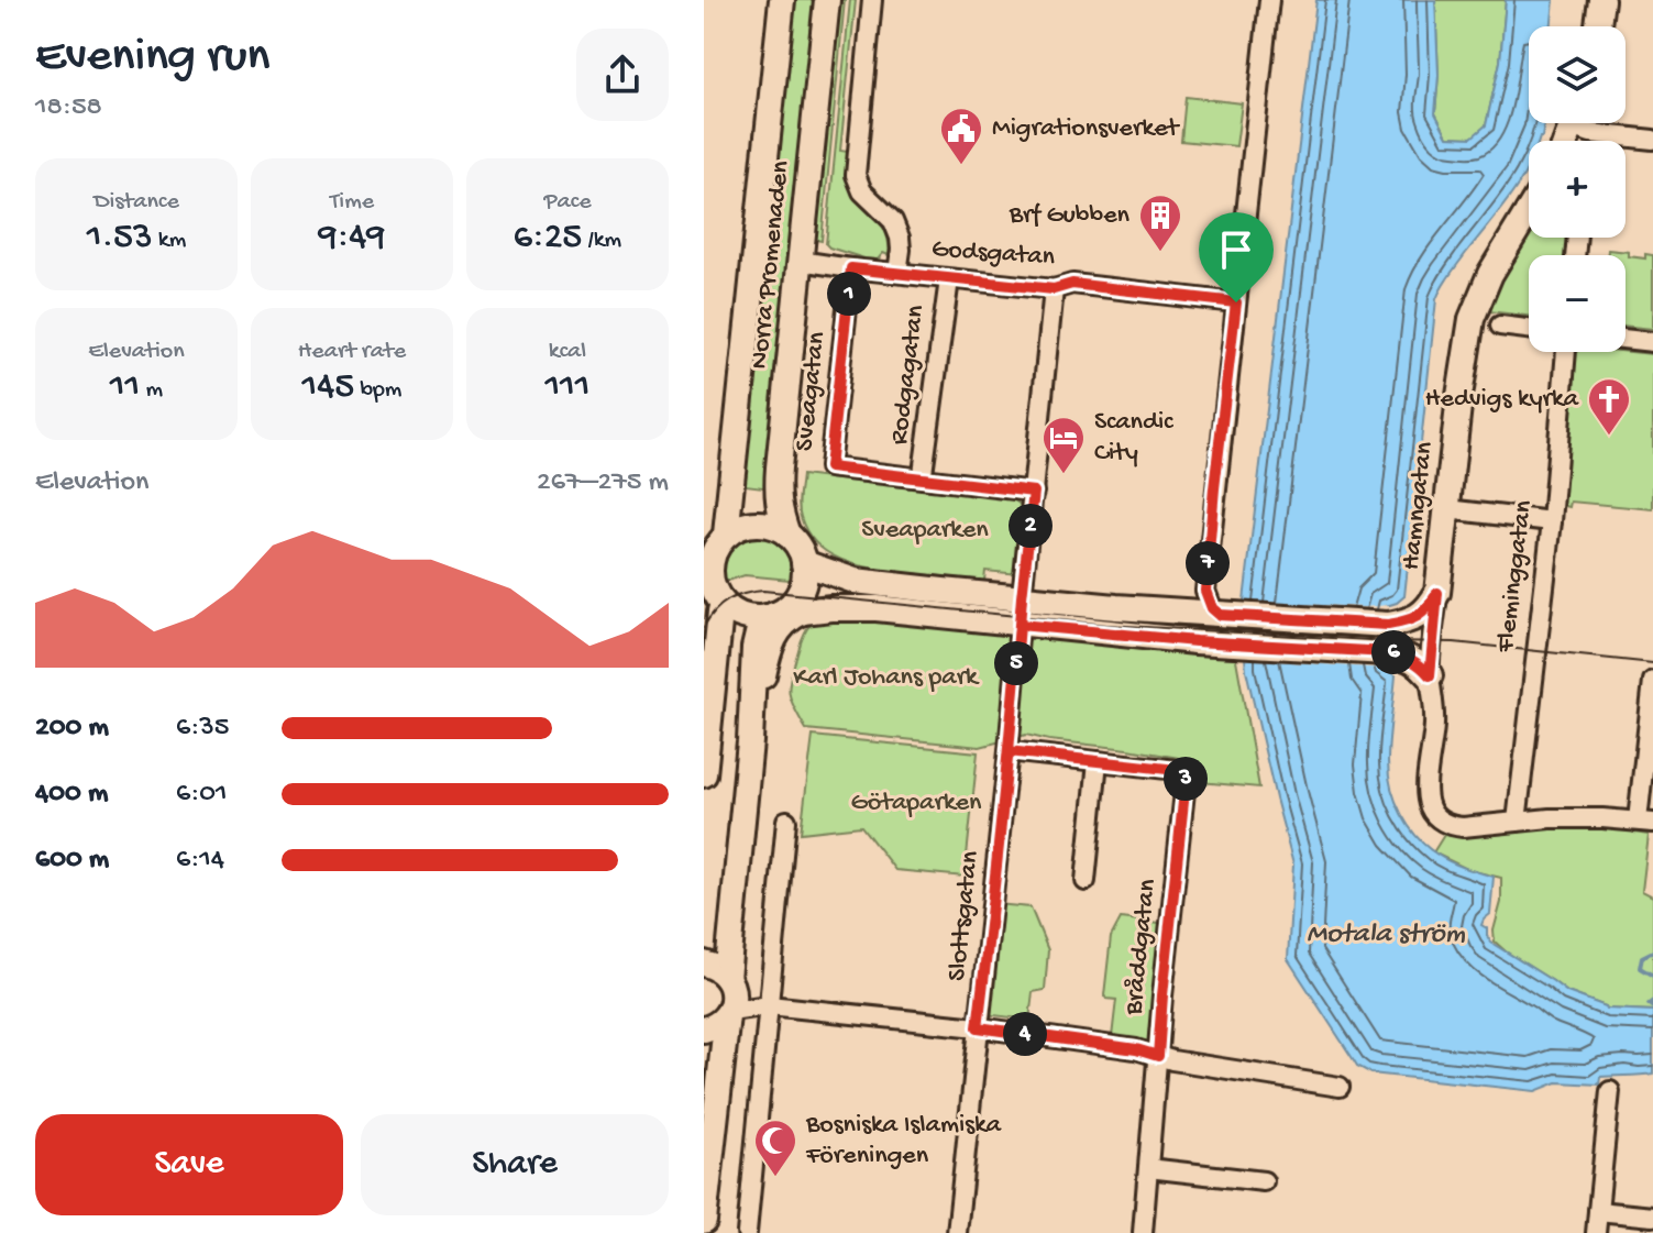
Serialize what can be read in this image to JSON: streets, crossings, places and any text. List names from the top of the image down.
{
  "streets": {
    "main road": ["Norra Promenaden", "Hamngatan"],
    "street": [
      "Godsgatan",
      "Rodgagatan",
      "Sveagatan",
      "Fleminggatan",
      "Slottsgatan",
      "Bråddgatan"
    ]
  },
  "crossings": [
    ["Godsgatan", "Norra Promenaden"],
    ["Godsgatan", "Rodgagatan"],
    ["Godsgatan", "Sveagatan"],
    ["Godsgatan", "Slottsgatan"],
    ["Rodgagatan", "Sveagatan"],
    ["Hamngatan", "Fleminggatan"]
  ],
  "water": ["Motala ström"],
  "parks": ["Sveaparken", "Karl Johans park", "Götaparken"],
  "places": {
    "public building": ["Migrationsverket"],
    "building": ["Brf Gubben"],
    "church": ["Hedvigs kyrka"],
    "hotel": ["Scandic City"],
    "mosque": ["Bosniska Islamiska Föreningen"]
  },
  "page": {
    "heading": ["Evening run", "18:58"],
    "map_buttons": ["+", "−"],
    "stats": [
      ["Distance", "1.53 km"],
      ["Time", "9:49"],
      ["Pace", "6:25 /km"],
      ["Elevation", "11 m"],
      ["Heart rate", "145 bpm"],
      ["kcal", "111"]
    ],
    "pins": [
      "1",
      "2",
      "7",
      "6",
      "5",
      "3",
      "4"
    ],
    "chart": ["Elevation", "267–275 m"],
    "list": [
      {
        "name": "200 m",
        "note": "6:35"
      },
      {
        "name": "400 m",
        "note": "6:01"
      },
      {
        "name": "600 m",
        "note": "6:14"
      }
    ],
    "buttons": ["Save", "Share"]
  }
}
